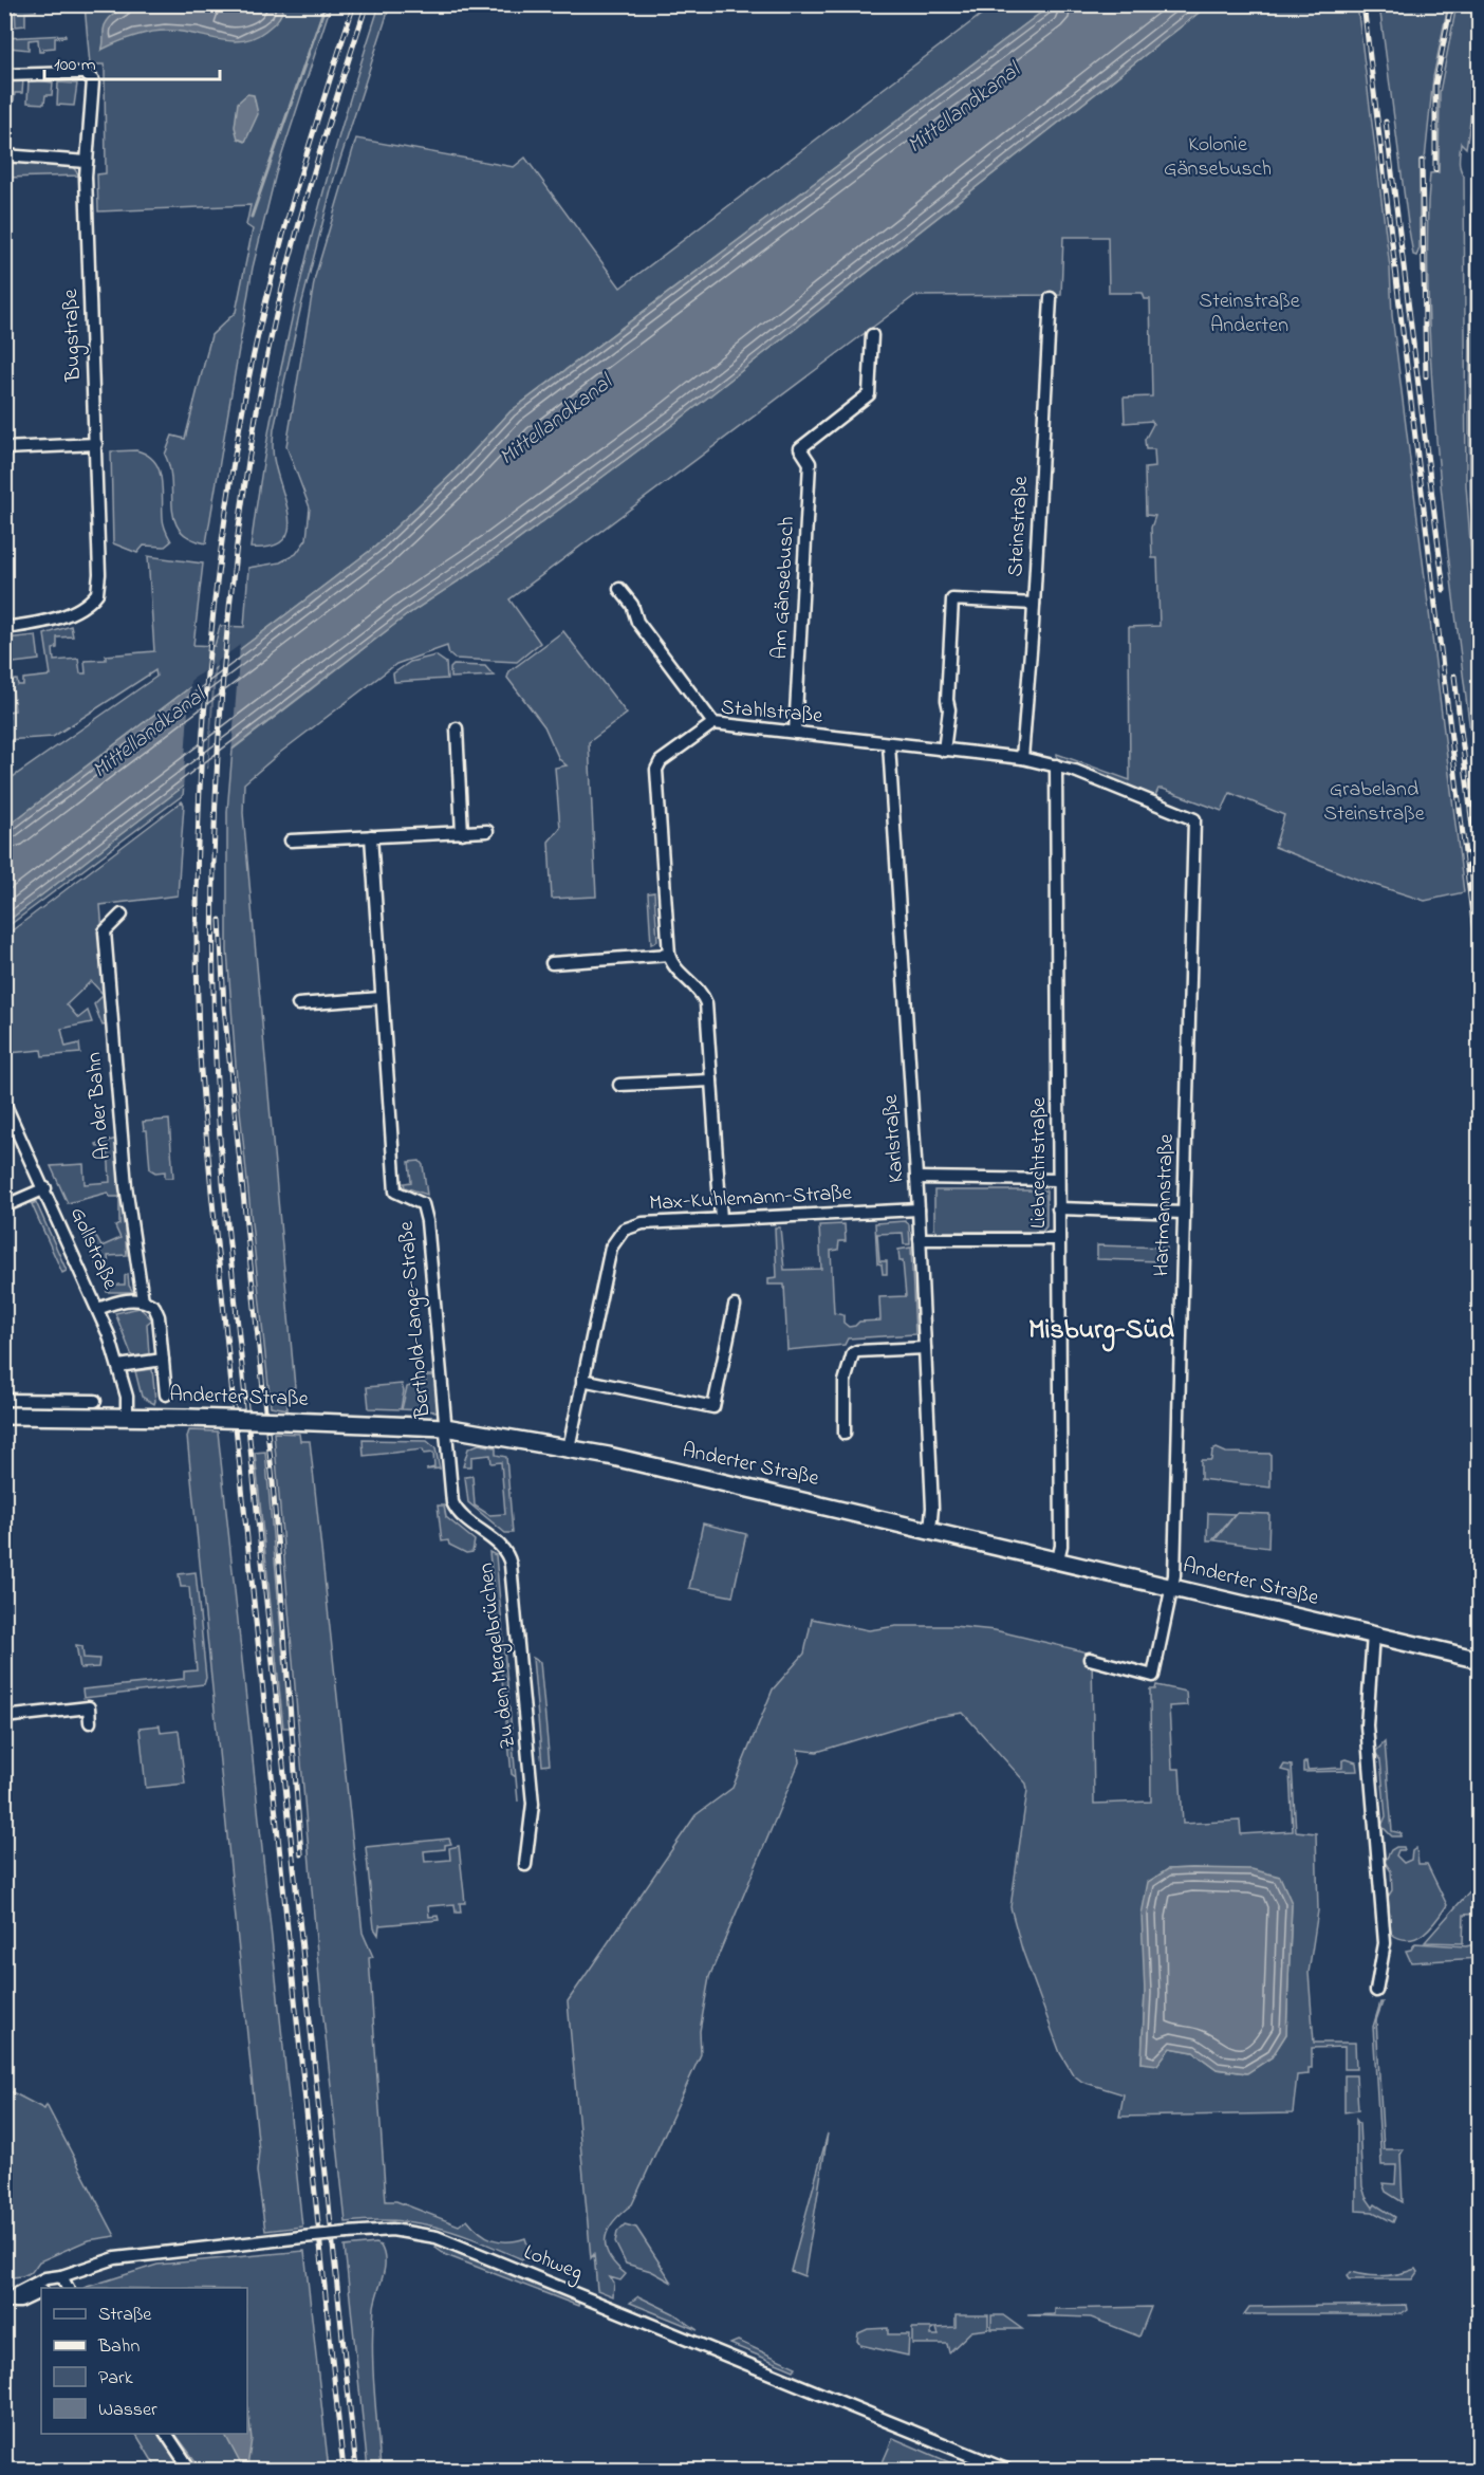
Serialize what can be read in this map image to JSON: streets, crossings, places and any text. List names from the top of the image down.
{
  "streets": {
    "main road": ["Anderter Straße"],
    "street": [
      "Bugstraße",
      "Steinstraße",
      "Am Gänsebusch",
      "Stahlstraße",
      "An der Bahn",
      "Karlstraße",
      "Liebrechtstraße",
      "Max-Kuhlemann-Straße",
      "Hartmannstraße",
      "Gollstraße",
      "Berthold-Lange-Straße",
      "Zu den Mergelbrüchen",
      "Lohweg"
    ]
  },
  "crossings": [
    ["Steinstraße", "Stahlstraße"],
    ["Am Gänsebusch", "Stahlstraße"],
    ["Stahlstraße", "Karlstraße"],
    ["Stahlstraße", "Liebrechtstraße"],
    ["Stahlstraße", "Hartmannstraße"],
    ["Karlstraße", "Max-Kuhlemann-Straße"],
    ["Karlstraße", "Anderter Straße"],
    ["Liebrechtstraße", "Anderter Straße"],
    ["Max-Kuhlemann-Straße", "Anderter Straße"],
    ["Hartmannstraße", "Anderter Straße"],
    ["Gollstraße", "Anderter Straße"],
    ["Berthold-Lange-Straße", "Anderter Straße"],
    ["Berthold-Lange-Straße", "Zu den Mergelbrüchen"],
    ["Anderter Straße", "Zu den Mergelbrüchen"]
  ],
  "districts": ["Misburg-Süd"],
  "water": ["Mittellandkanal"],
  "parks": ["Kolonie Gänsebusch", "Steinstraße Anderten", "Grabeland Steinstraße"],
  "legend": [
    "Straße",
    "Bahn",
    "Park",
    "Wasser"
  ],
  "scale_bar": "100 m"
}
